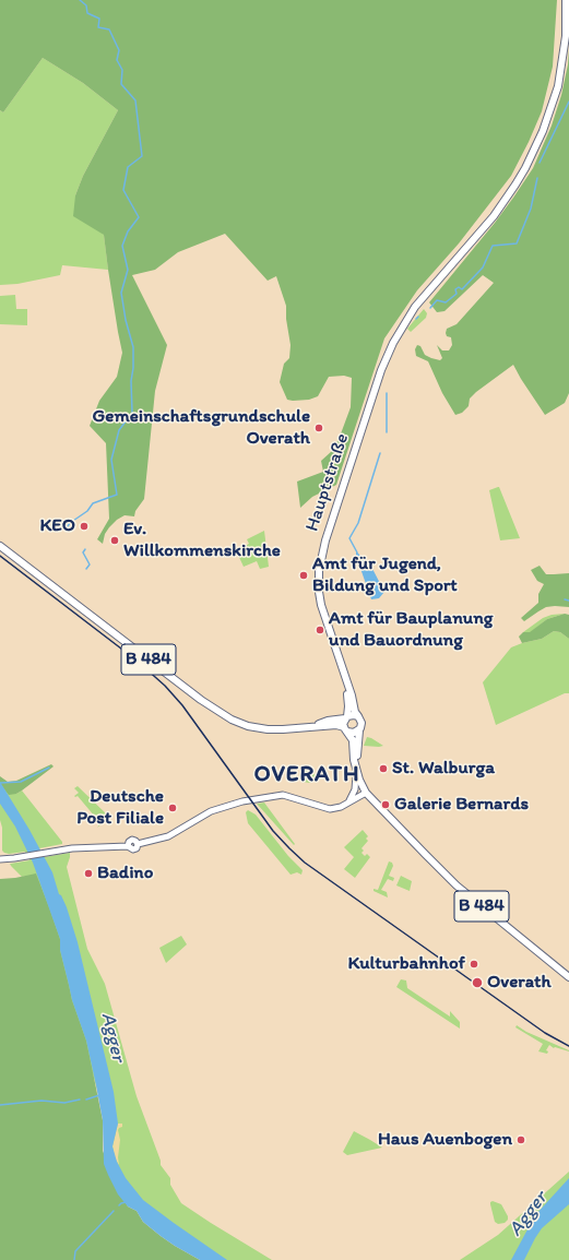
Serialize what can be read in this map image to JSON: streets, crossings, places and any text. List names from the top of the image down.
{
  "streets": {
    "main road": ["Hauptstraße", "B 484"]
  },
  "crossings": [
    ["Hauptstraße", "B 484"]
  ],
  "districts": ["OVERATH"],
  "water": ["Agger"],
  "places": [
    "Gemeinschaftsgrundschule Overath",
    "KEO",
    "Ev. Willkommenskirche",
    "Amt für Jugend, Bildung und Sport",
    "Amt für Bauplanung und Bauordnung",
    "St. Walburga",
    "Galerie Bernards",
    "Deutsche Post Filiale",
    "Badino",
    "Kulturbahnhof",
    "Overath",
    "Haus Auenbogen"
  ]
}
